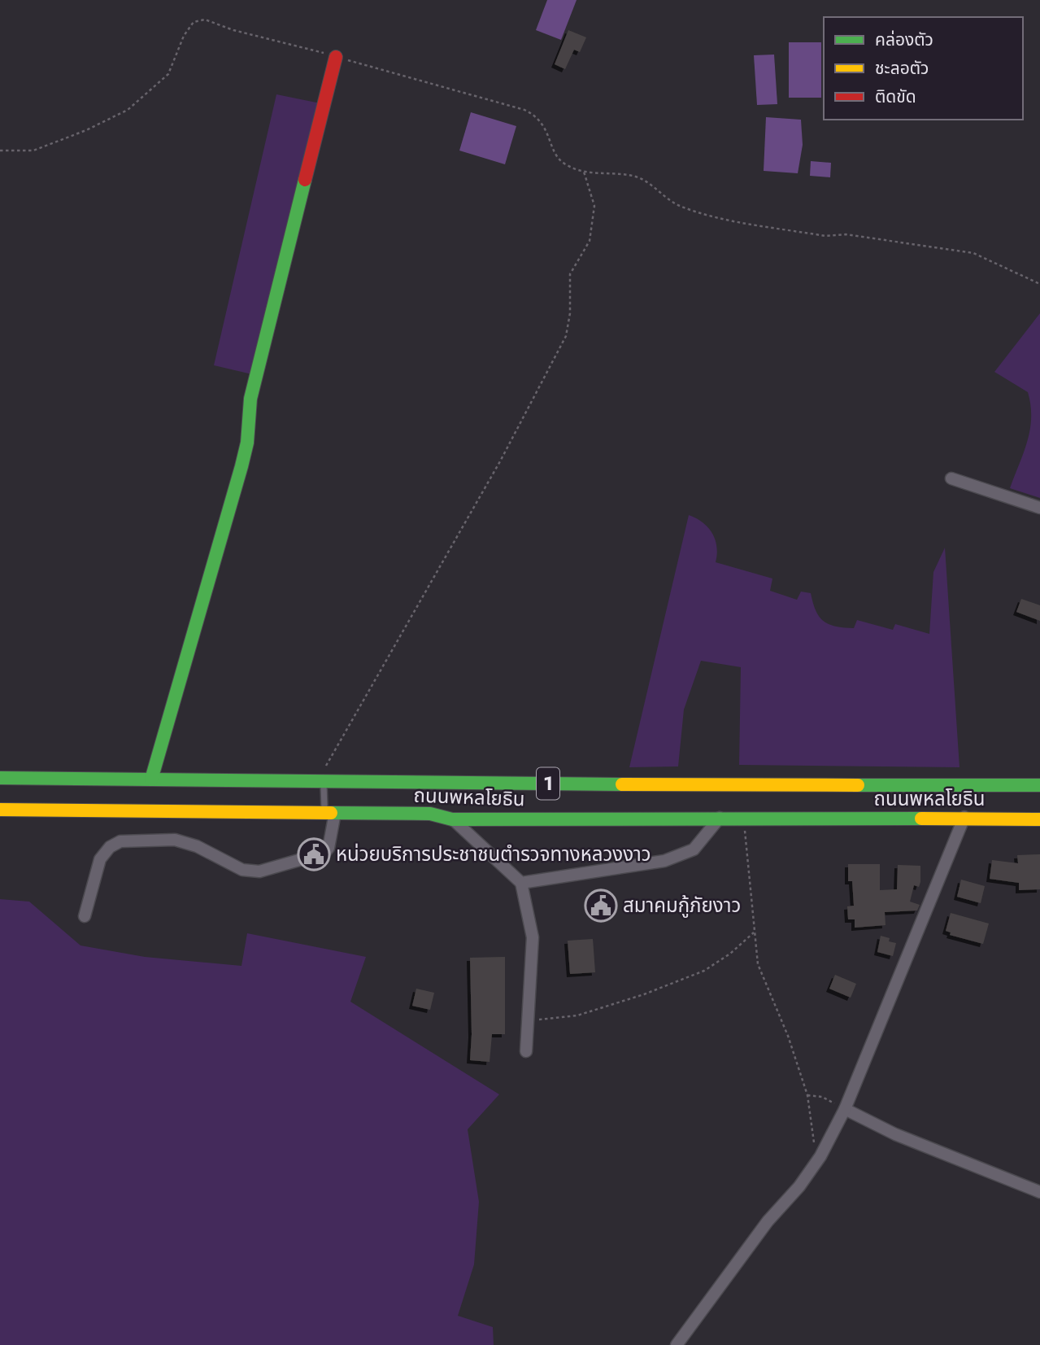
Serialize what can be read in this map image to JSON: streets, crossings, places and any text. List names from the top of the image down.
{
  "streets": {
    "main road": ["1", "ถนนพหลโยธิน"]
  },
  "places": {
    "public building": ["หน่วยบริการประชาชนตำรวจทางหลวงงาว", "สมาคมกู้ภัยงาว"]
  },
  "legend": ["คล่องตัว", "ชะลอตัว", "ติดขัด"]
}
